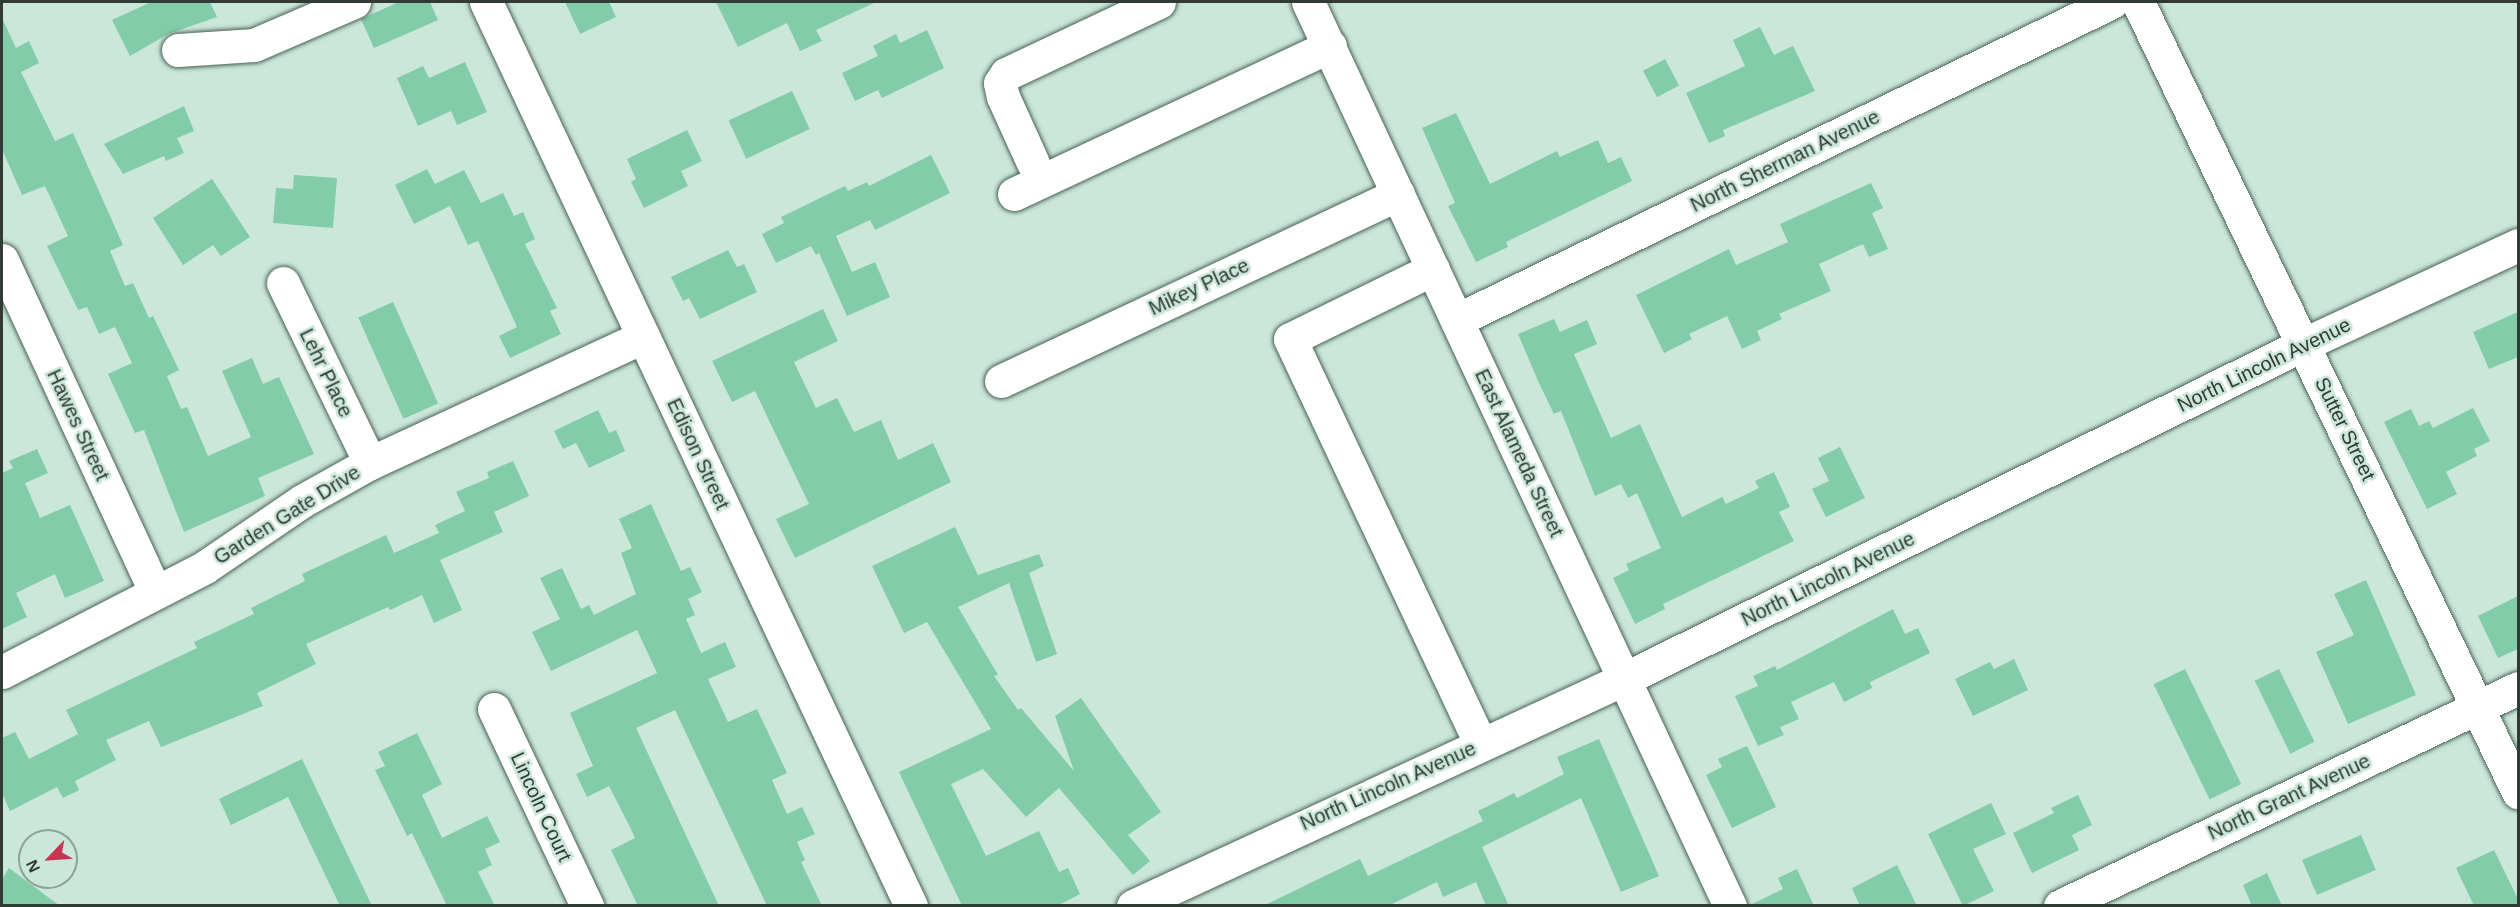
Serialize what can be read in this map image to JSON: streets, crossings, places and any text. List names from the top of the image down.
{
  "streets": {
    "street": [
      "North Sherman Avenue",
      "Mikey Place",
      "North Lincoln Avenue",
      "Lehr Place",
      "Hawes Street",
      "Sutter Street",
      "East Alameda Street",
      "Edison Street",
      "Garden Gate Drive",
      "North Grant Avenue",
      "Lincoln Court"
    ]
  },
  "crossings": [
    ["North Sherman Avenue", "East Alameda Street"],
    ["Mikey Place", "East Alameda Street"],
    ["North Lincoln Avenue", "Sutter Street"],
    ["North Lincoln Avenue", "East Alameda Street"],
    ["Lehr Place", "Garden Gate Drive"],
    ["Hawes Street", "Garden Gate Drive"],
    ["Sutter Street", "North Grant Avenue"],
    ["Edison Street", "Garden Gate Drive"]
  ],
  "north": "bottom left"
}
